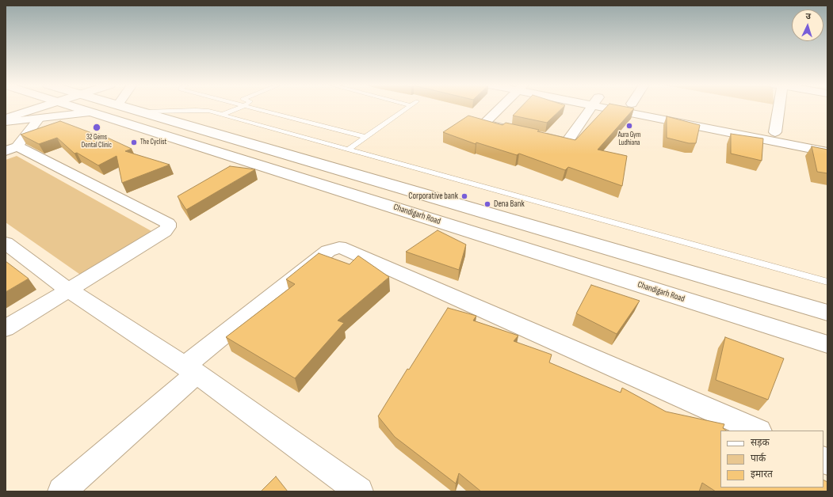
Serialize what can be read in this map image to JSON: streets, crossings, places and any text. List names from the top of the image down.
{
  "streets": {
    "street": ["Chandigarh Road"]
  },
  "places": [
    "Aura Gym Ludhiana",
    "32 Gems Dental Clinic",
    "The Cyclist",
    "Corporative bank",
    "Dena Bank"
  ],
  "legend": ["सड़क", "पार्क", "इमारत"],
  "north": "top"
}
